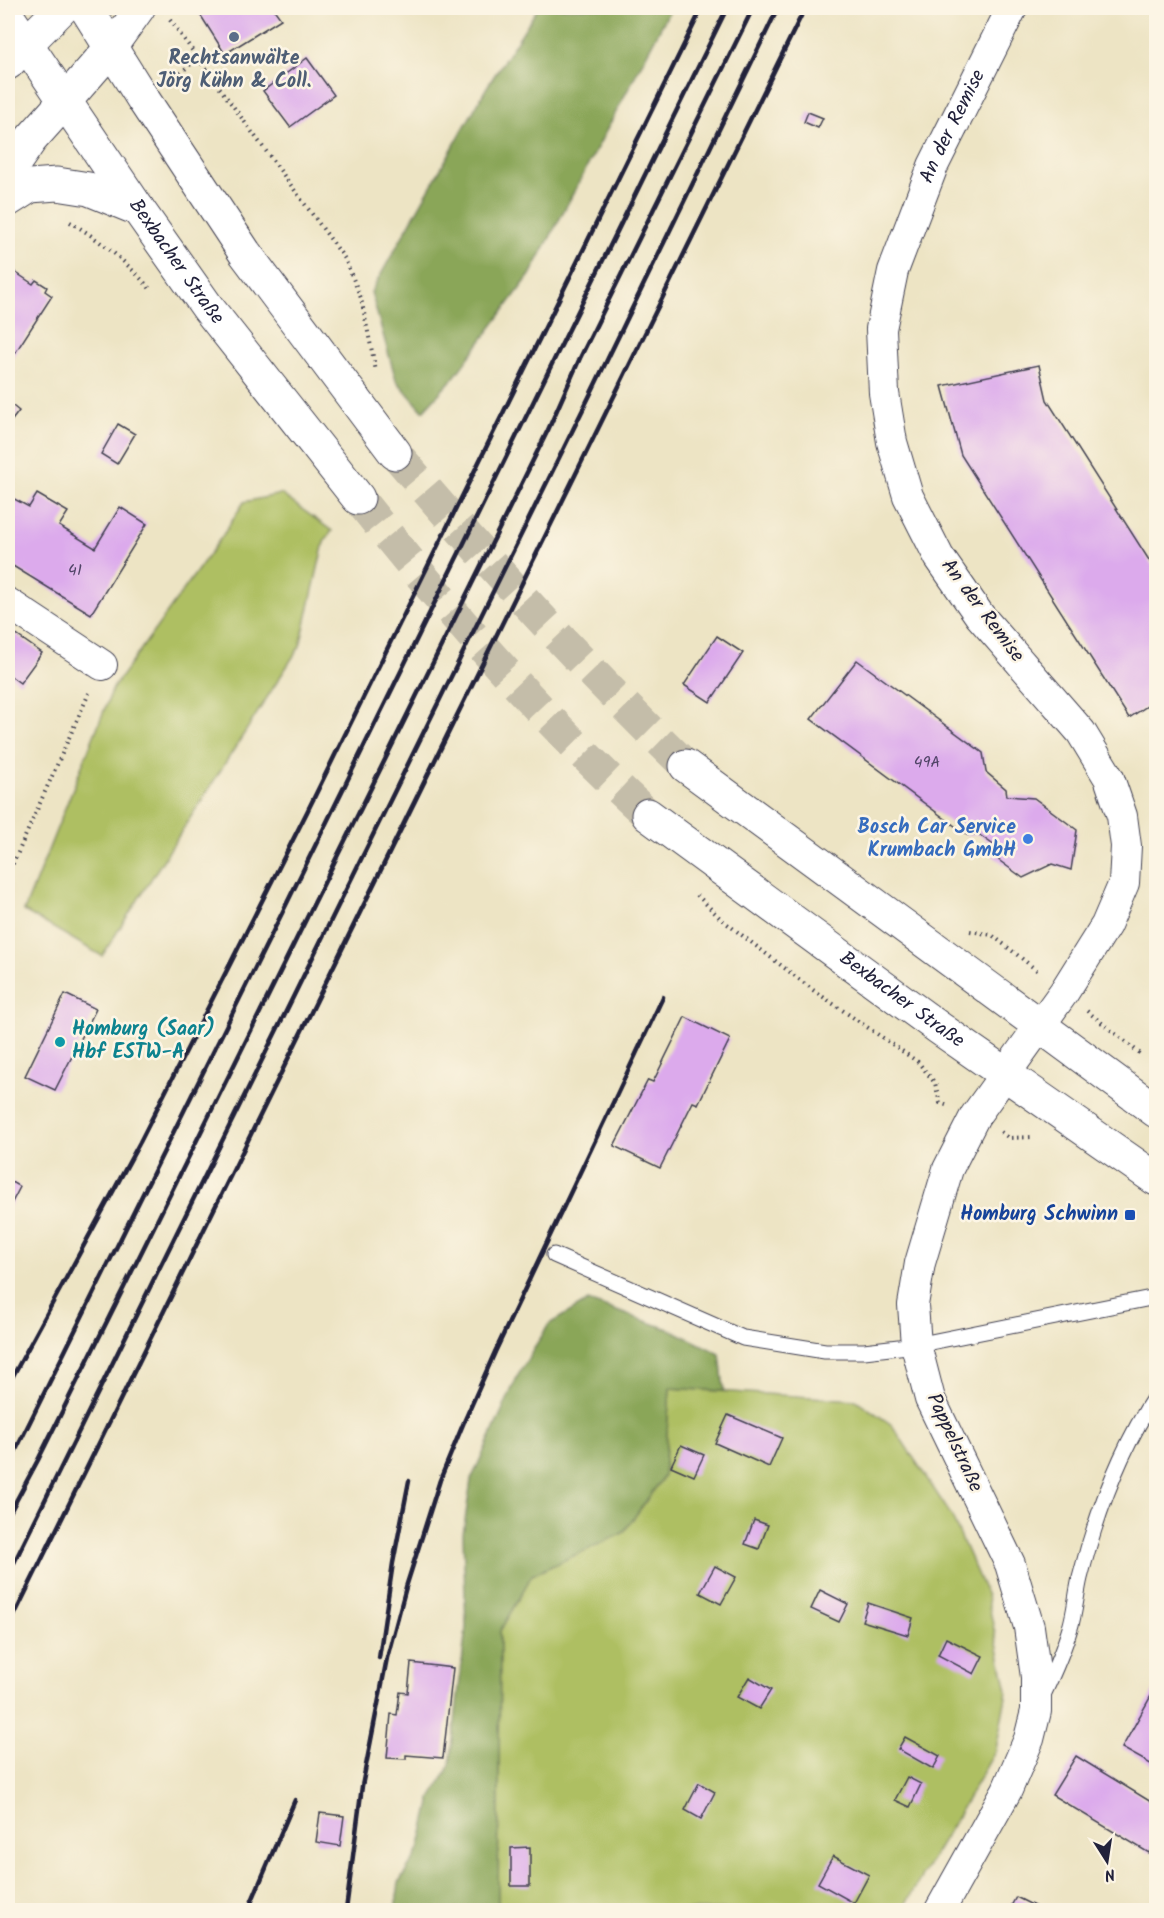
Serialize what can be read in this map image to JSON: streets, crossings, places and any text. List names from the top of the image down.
{
  "streets": {
    "main road": ["Bexbacher Straße"],
    "street": ["An der Remise", "Pappelstraße"]
  },
  "crossings": [
    ["An der Remise", "Pappelstraße"],
    ["Bexbacher Straße", "Pappelstraße"]
  ],
  "places": {
    "other": ["Rechtsanwälte Jörg Kühn & Coll.", "Bosch Car Service Krumbach GmbH", "Homburg (Saar) Hbf ESTW-A"],
    "transit": ["Homburg Schwinn"]
  },
  "house_numbers": ["41", "49A"],
  "north": "bottom"
}
